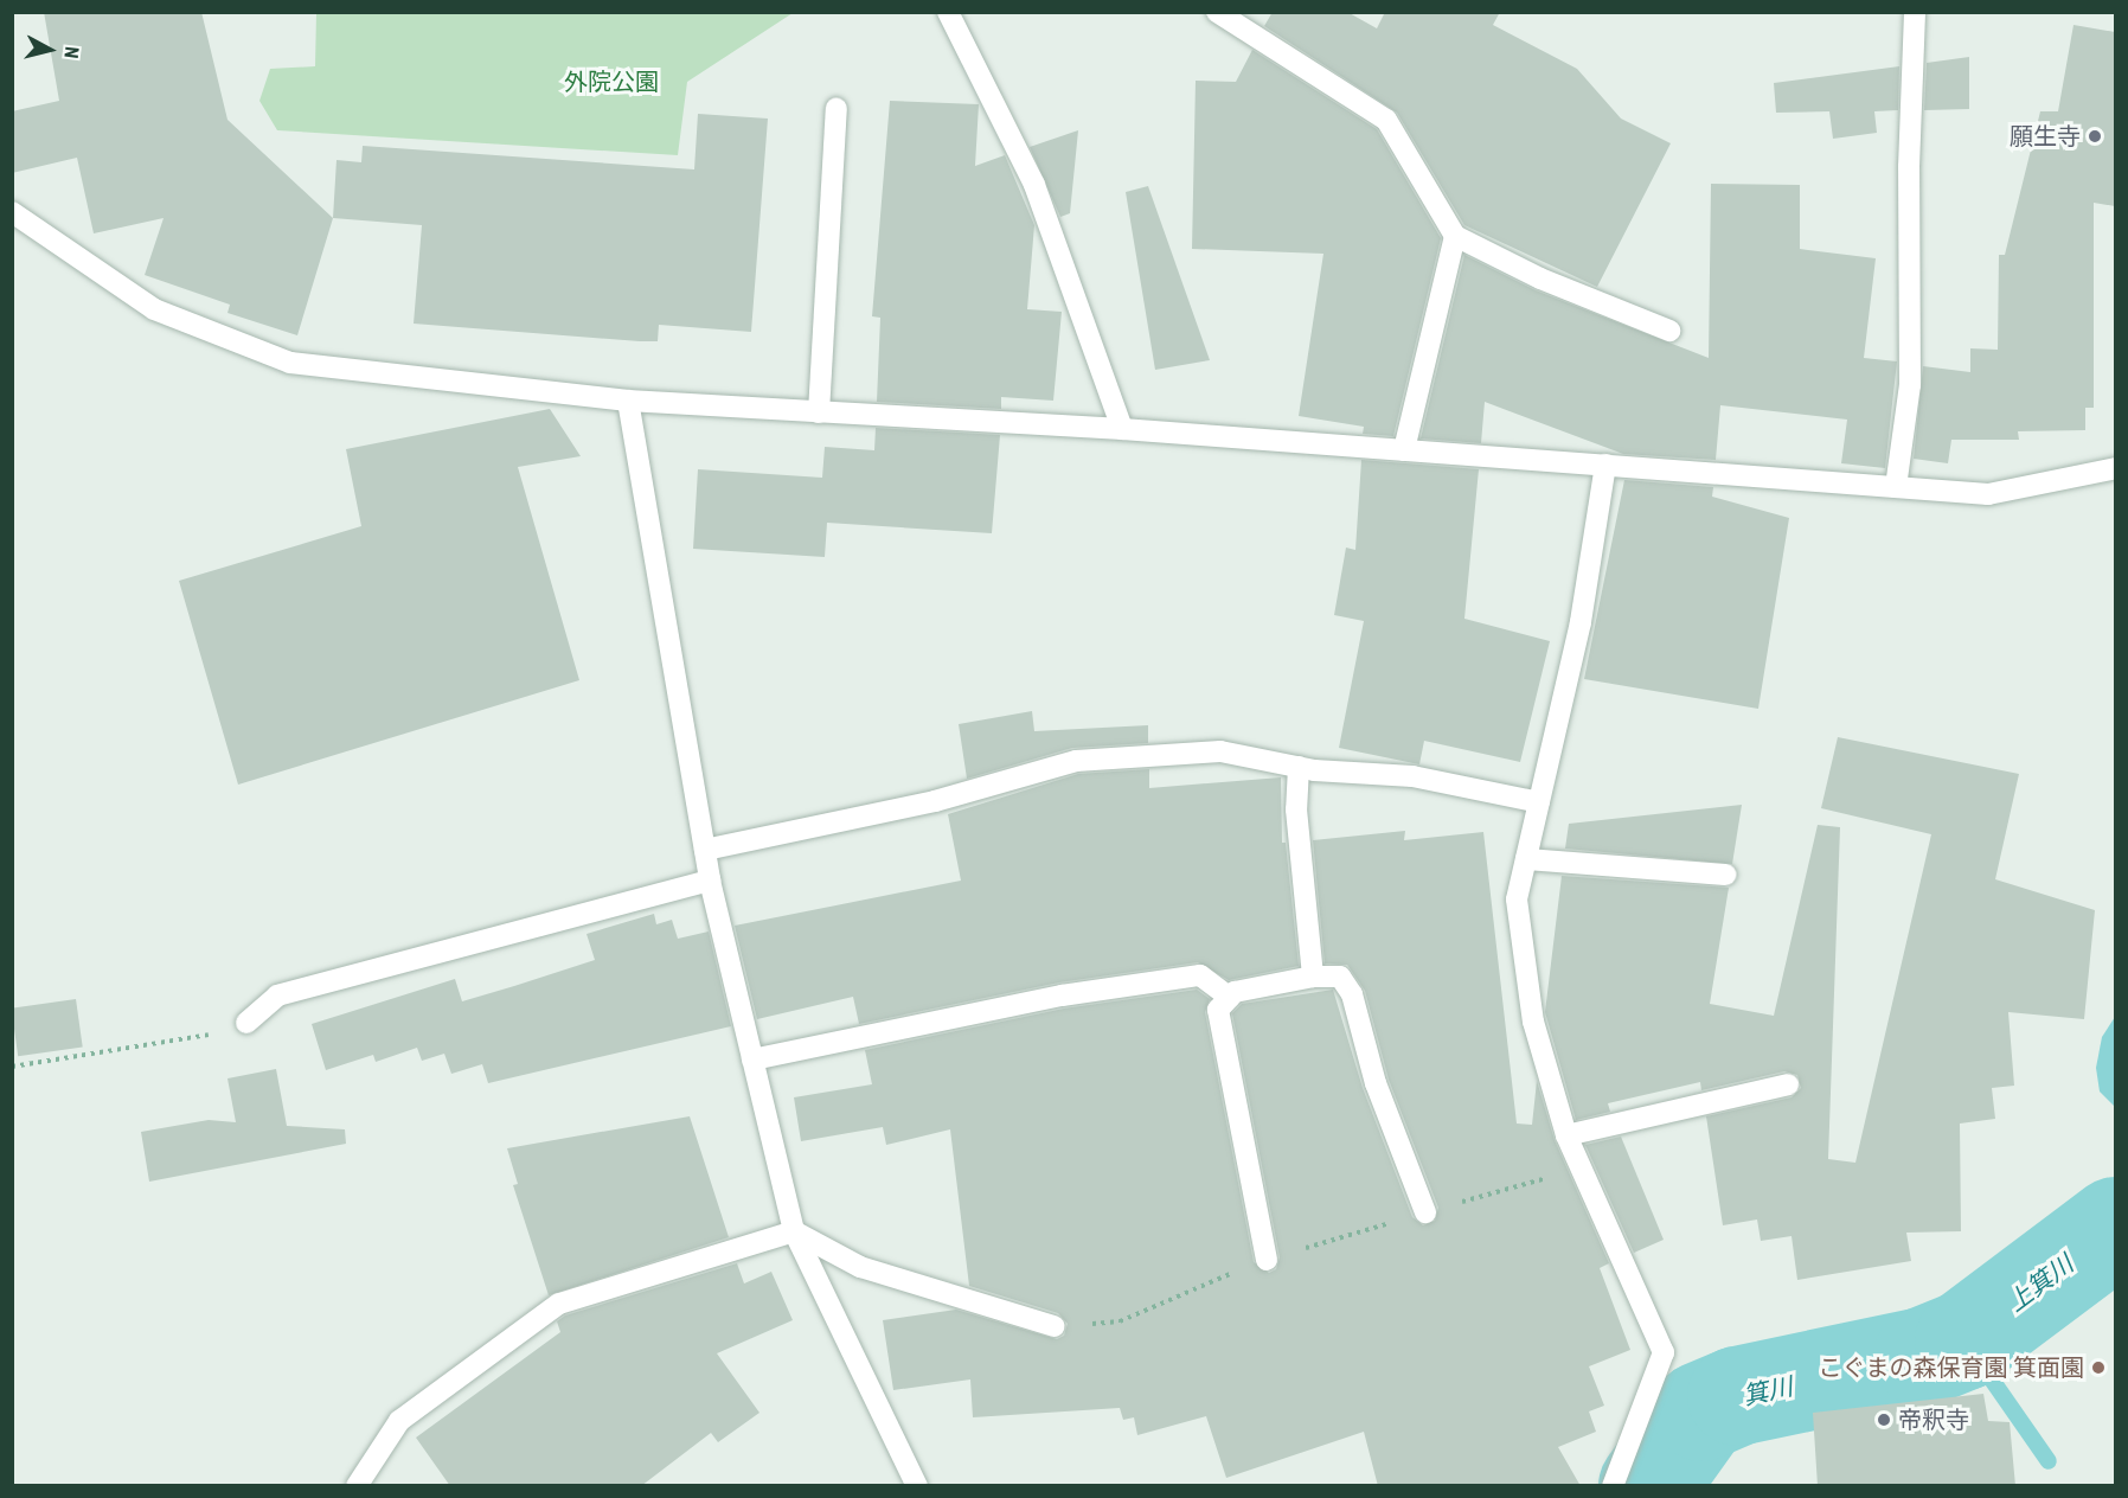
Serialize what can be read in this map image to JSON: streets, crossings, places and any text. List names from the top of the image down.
{
  "water": ["上箕川", "箕川"],
  "parks": ["外院公園"],
  "places": ["願生寺", "こぐまの森保育園 箕面園", "帝釈寺"],
  "north": "right"
}
